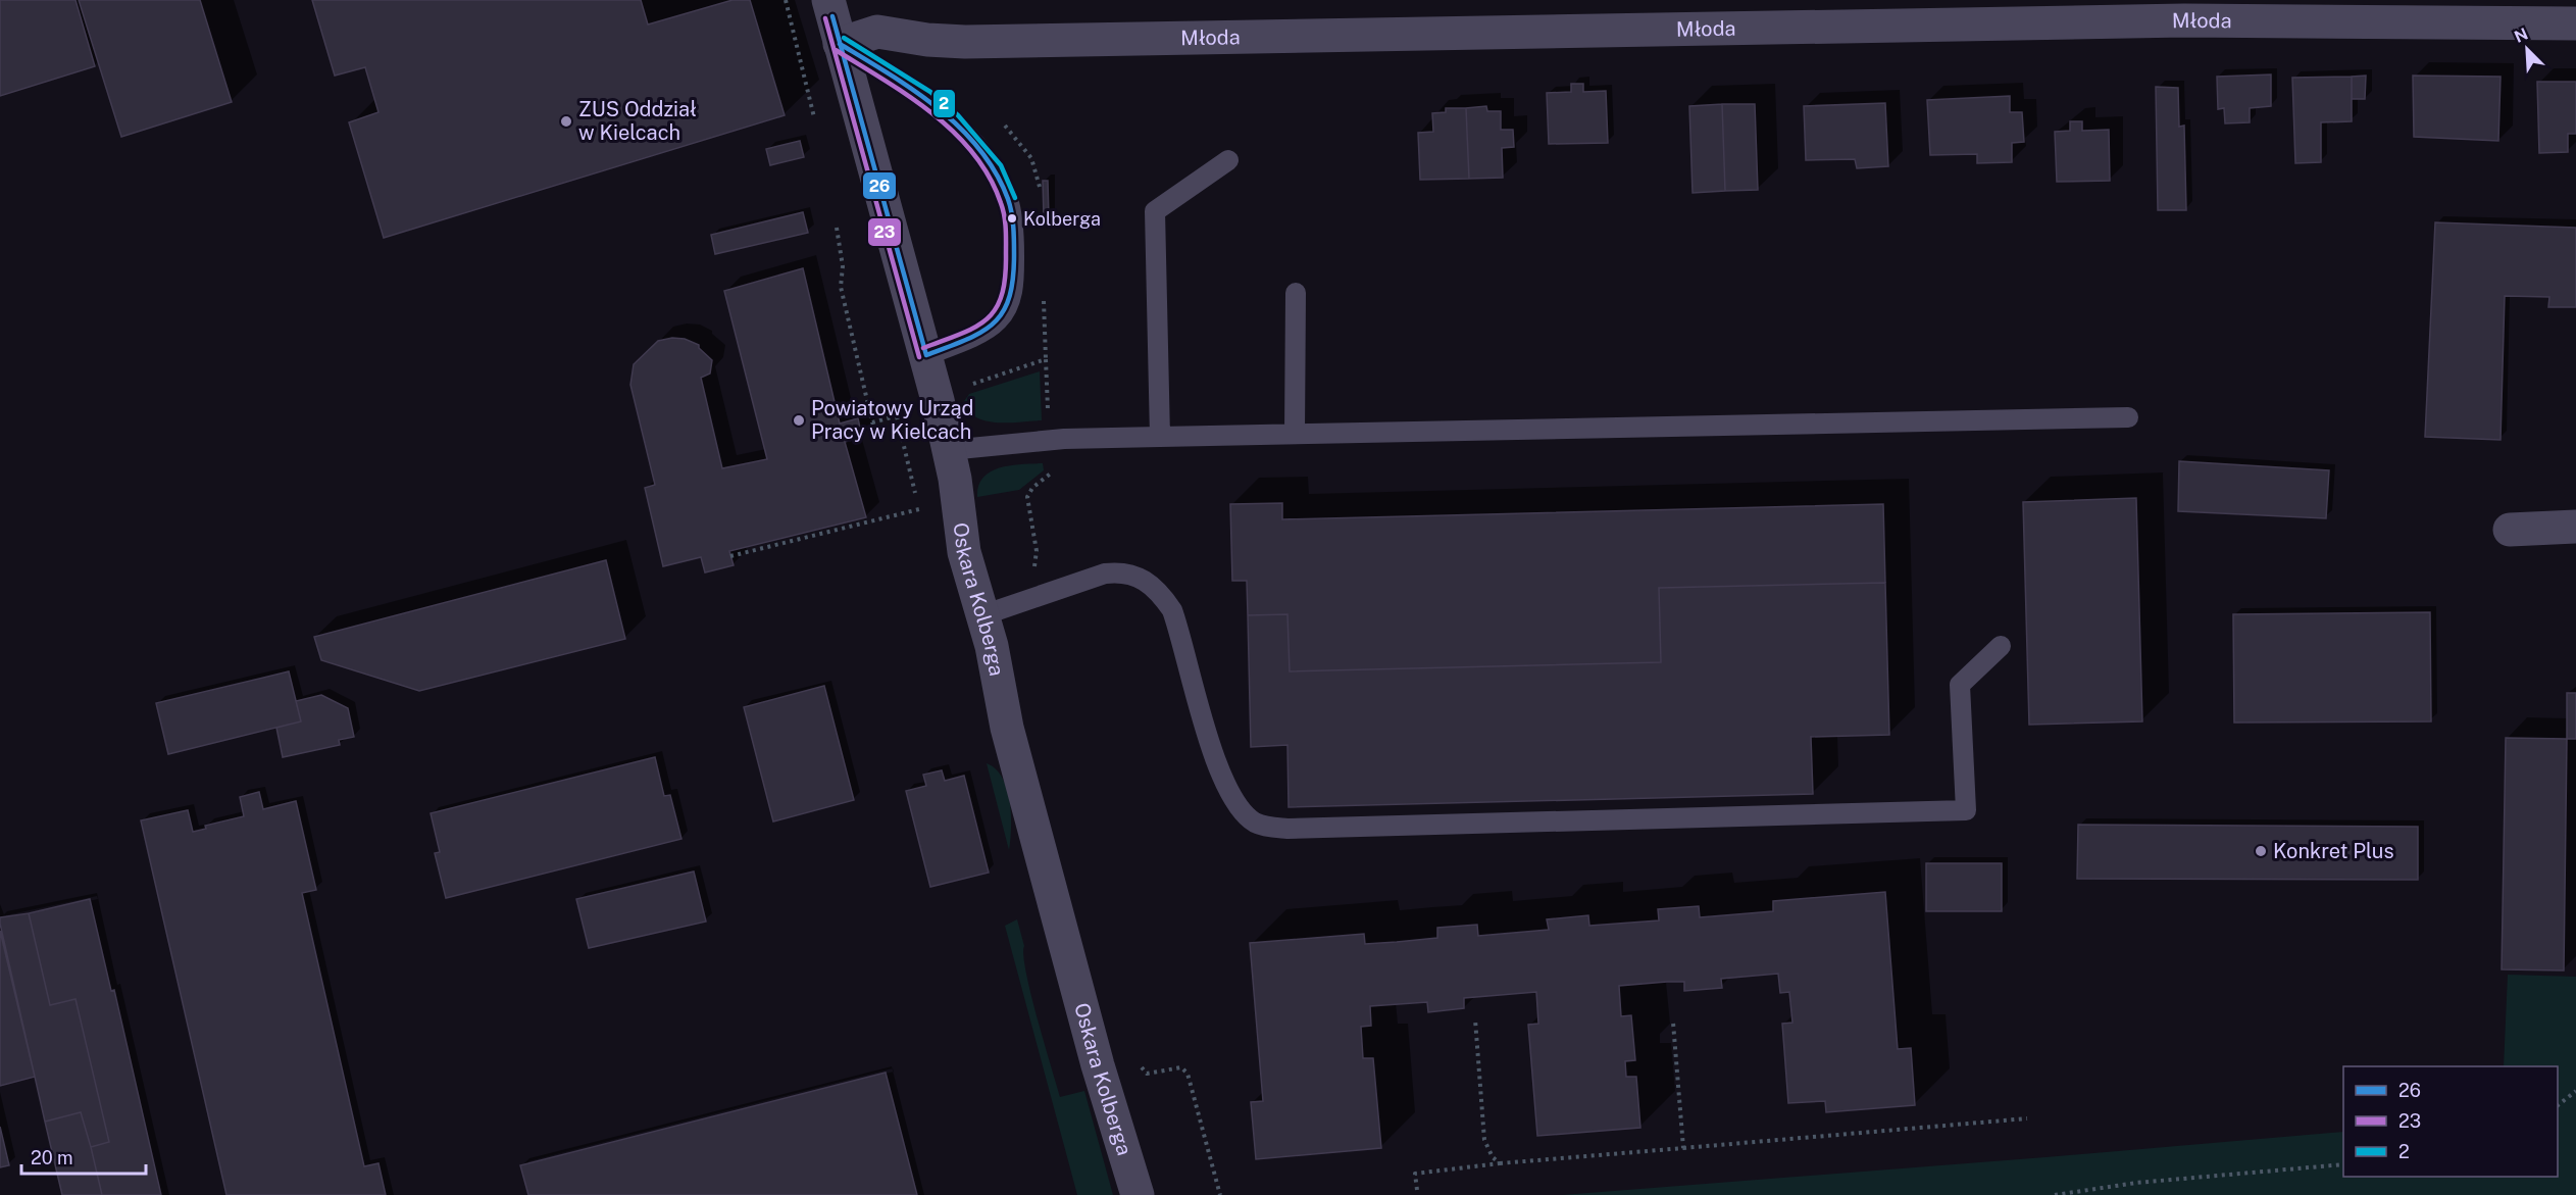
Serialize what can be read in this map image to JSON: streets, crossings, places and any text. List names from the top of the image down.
{
  "streets": {
    "street": ["Młoda", "Oskara Kolberga"]
  },
  "crossings": [
    ["Młoda", "Oskara Kolberga"]
  ],
  "places": [
    "ZUS Oddział w Kielcach",
    "Kolberga",
    "Powiatowy Urząd Pracy w Kielcach",
    "Konkret Plus"
  ],
  "lines": ["transit line 26", "transit line 23", "transit line 2"],
  "legend": ["26", "23", "2"],
  "scale_bar": "20 m",
  "north": "top left"
}
